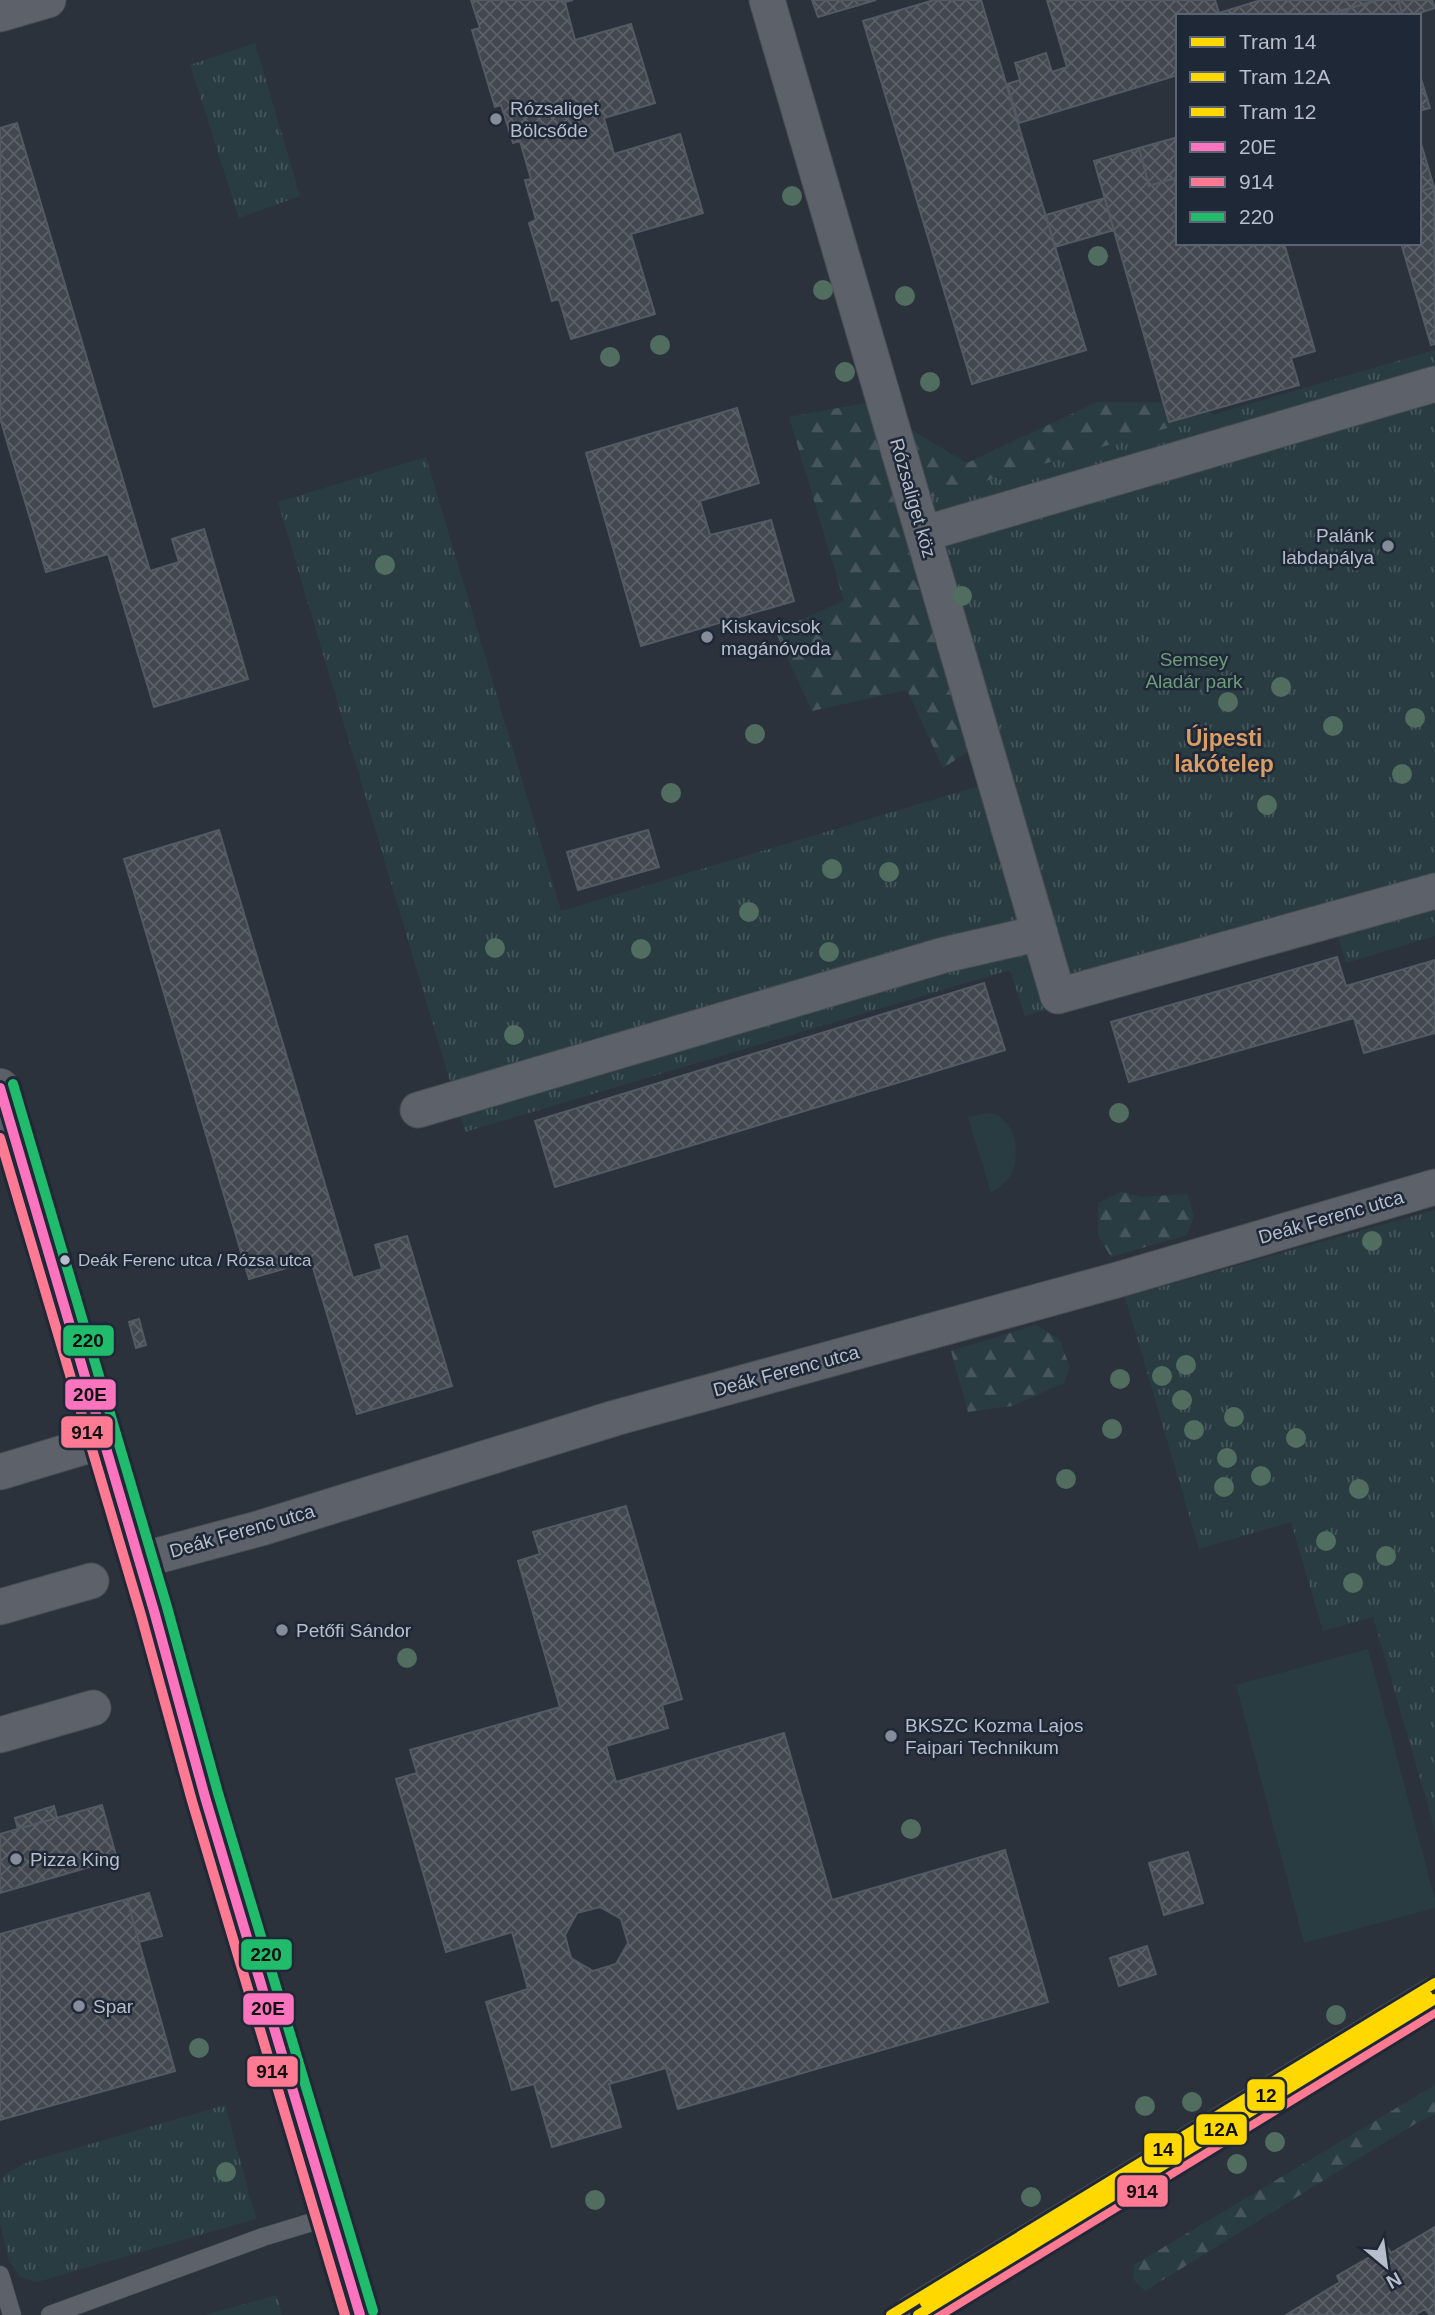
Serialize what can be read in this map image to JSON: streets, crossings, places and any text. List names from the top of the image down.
{
  "streets": {
    "street": ["Rózsaliget köz", "Deák Ferenc utca"]
  },
  "districts": ["Újpesti lakótelep"],
  "parks": ["Semsey Aladár park"],
  "places": [
    "Rózsaliget Bölcsőde",
    "Palánk labdapálya",
    "Kiskavicsok magánóvoda",
    "Deák Ferenc utca / Rózsa utca",
    "Petőfi Sándor",
    "BKSZC Kozma Lajos Faipari Technikum",
    "Pizza King",
    "Spar"
  ],
  "lines": [
    "transit line 220",
    "transit line 20E",
    "transit line 914",
    "tram line 14",
    "tram line 12",
    "tram line 12A"
  ],
  "legend": [
    "Tram 14",
    "Tram 12A",
    "Tram 12",
    "20E",
    "914",
    "220"
  ],
  "north": "bottom right"
}
